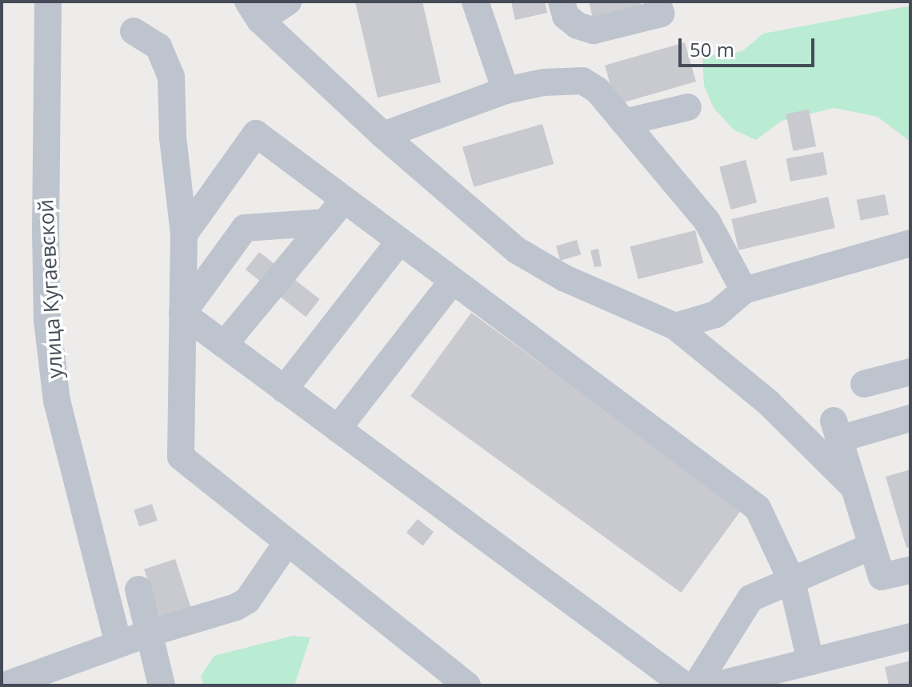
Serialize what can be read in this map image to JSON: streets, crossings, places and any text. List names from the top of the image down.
{
  "streets": {
    "street": ["улица Кугаевской"]
  },
  "scale_bar": "50 m"
}
